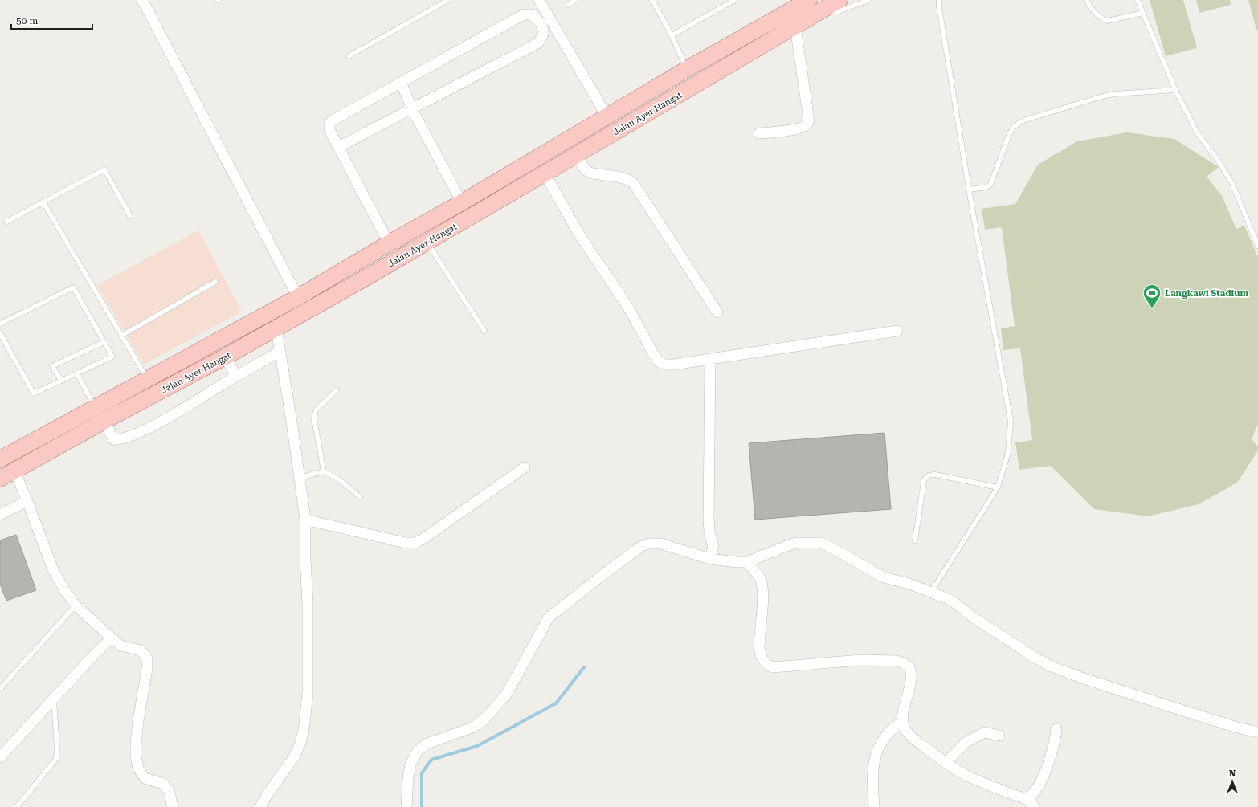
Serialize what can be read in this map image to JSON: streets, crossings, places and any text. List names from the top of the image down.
{
  "streets": {
    "main road": ["Jalan Ayer Hangat"]
  },
  "places": {
    "sports": ["Langkawi Stadium"]
  },
  "scale_bar": "50 m",
  "north": "top"
}
